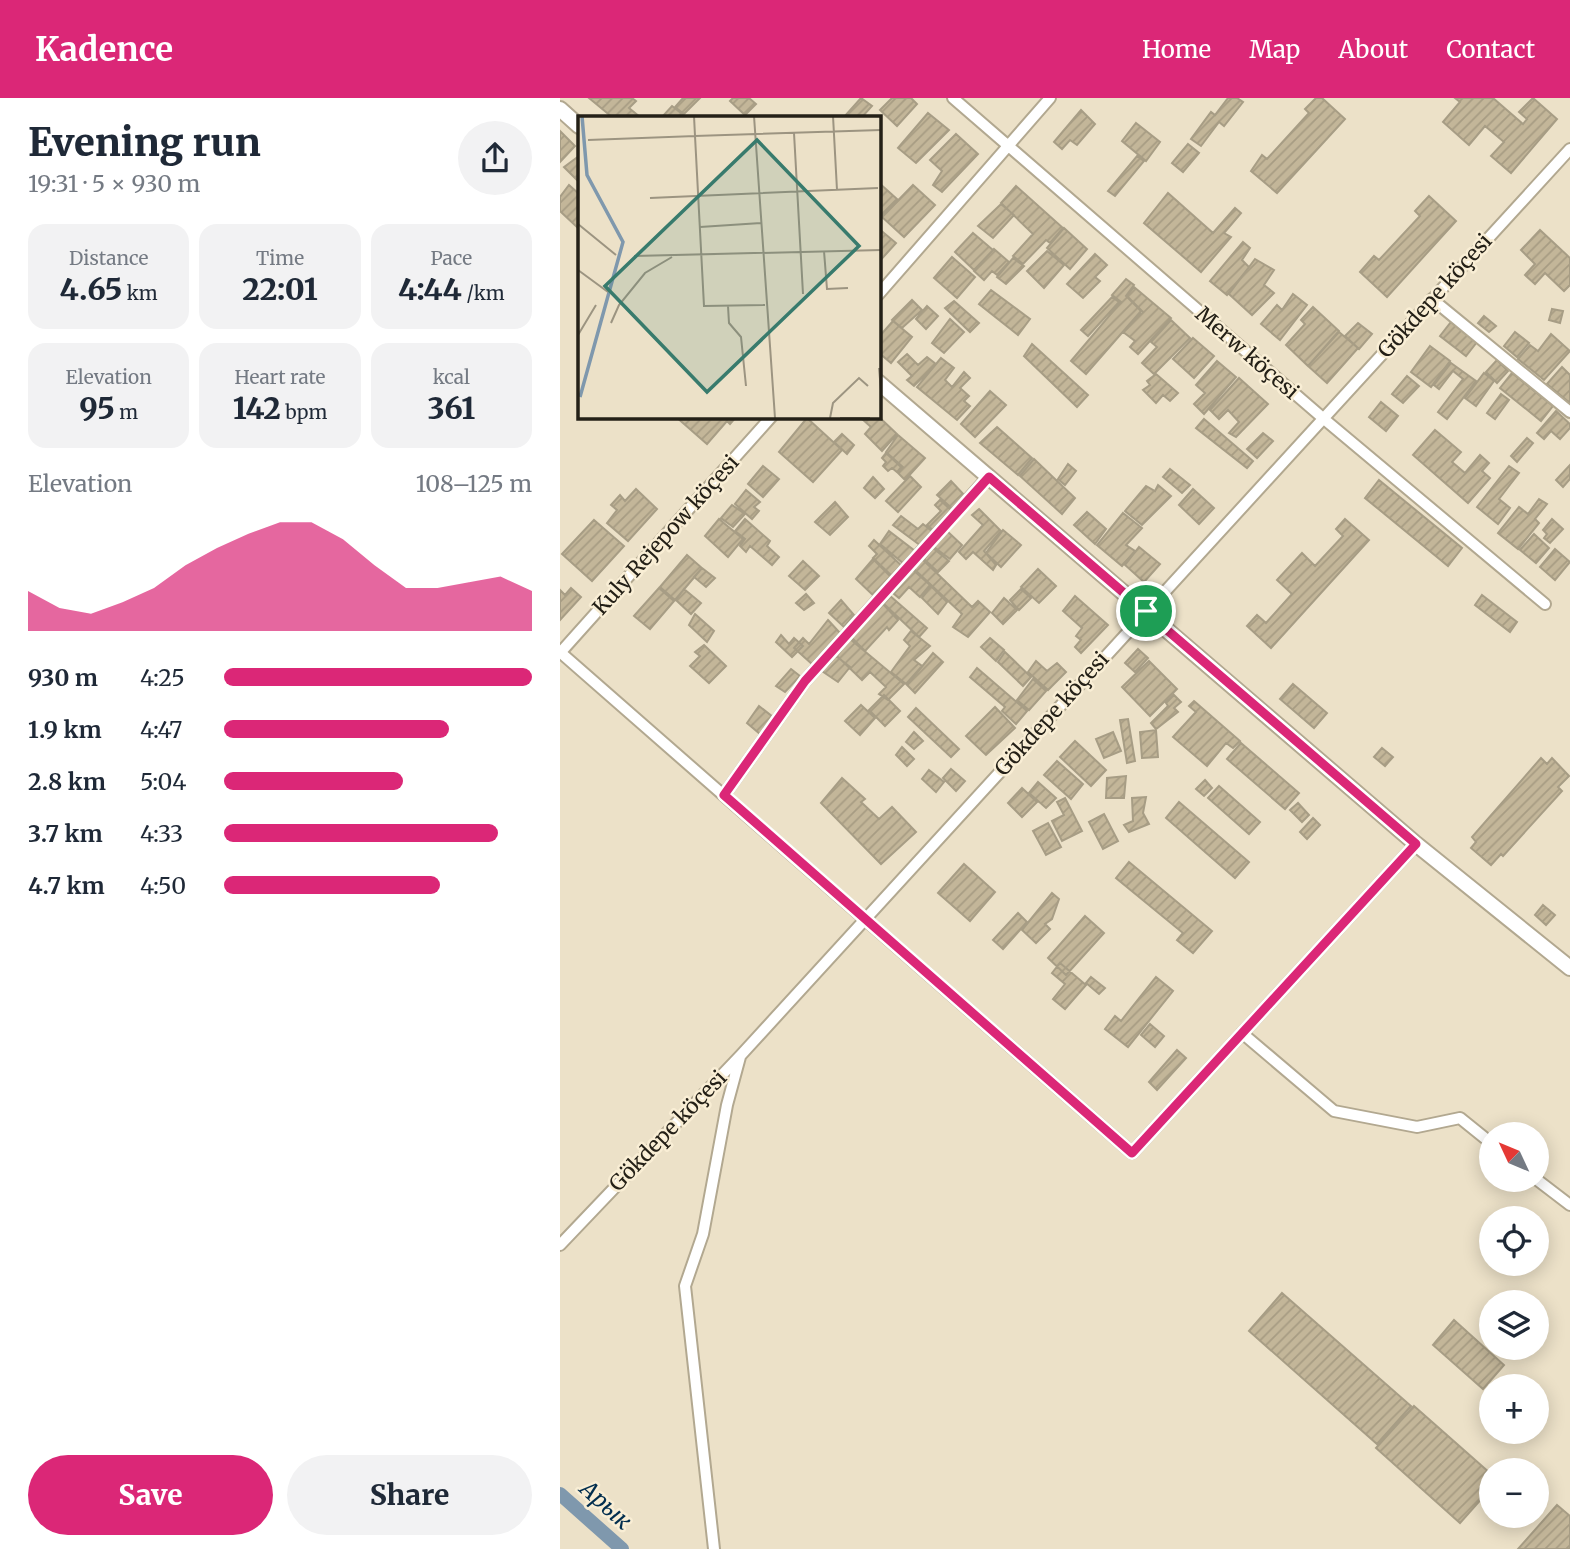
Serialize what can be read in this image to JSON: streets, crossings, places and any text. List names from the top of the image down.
{
  "streets": {
    "street": ["Gökdepe köçesi", "Merw köçesi", "Kuly Rejepow köçesi"]
  },
  "crossings": [
    ["Gökdepe köçesi", "Merw köçesi"]
  ],
  "water": ["Арык"],
  "north": "top left",
  "page": {
    "header": "Kadence",
    "nav": [
      "Home",
      "Map",
      "About",
      "Contact"
    ],
    "heading": ["Evening run", "19:31 · 5 × 930 m"],
    "stats": [
      ["Distance", "4.65 km"],
      ["Time", "22:01"],
      ["Pace", "4:44 /km"],
      ["Elevation", "95 m"],
      ["Heart rate", "142 bpm"],
      ["kcal", "361"]
    ],
    "chart": ["Elevation", "108–125 m"],
    "list": [
      {
        "name": "930 m",
        "note": "4:25"
      },
      {
        "name": "1.9 km",
        "note": "4:47"
      },
      {
        "name": "2.8 km",
        "note": "5:04"
      },
      {
        "name": "3.7 km",
        "note": "4:33"
      },
      {
        "name": "4.7 km",
        "note": "4:50"
      }
    ],
    "map_buttons": ["+", "−"],
    "buttons": ["Save", "Share"]
  }
}
